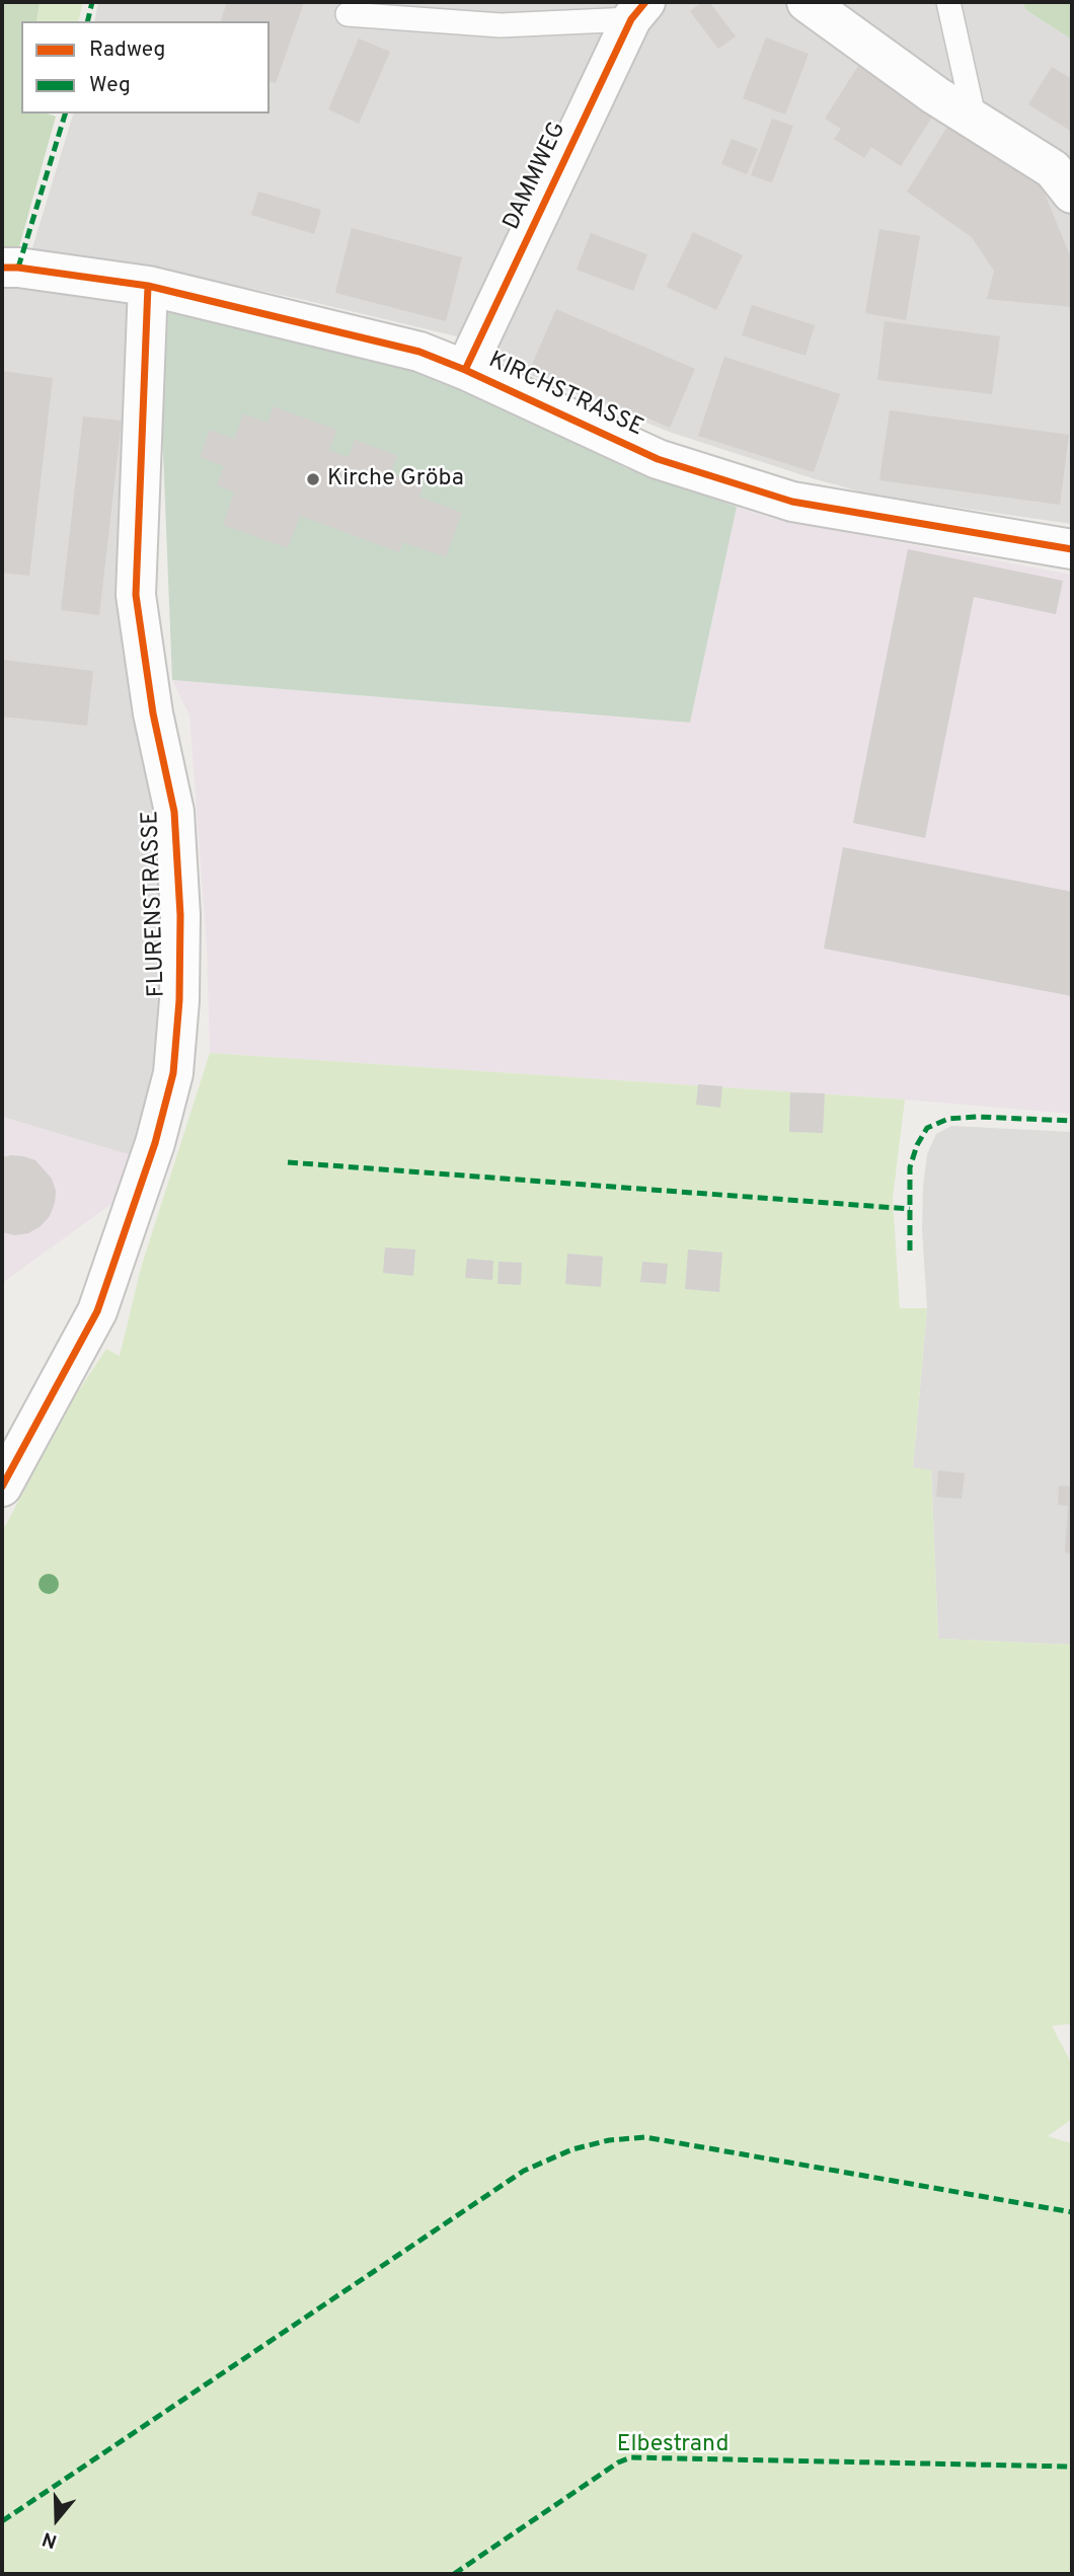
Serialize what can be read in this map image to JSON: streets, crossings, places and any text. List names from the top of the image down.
{
  "streets": {
    "street": ["DAMMWEG", "KIRCHSTRASSE", "FLURENSTRASSE"]
  },
  "crossings": [
    ["DAMMWEG", "KIRCHSTRASSE"],
    ["KIRCHSTRASSE", "FLURENSTRASSE"]
  ],
  "parks": ["Elbestrand"],
  "places": ["Kirche Gröba"],
  "legend": ["Radweg", "Weg"],
  "north": "bottom"
}
